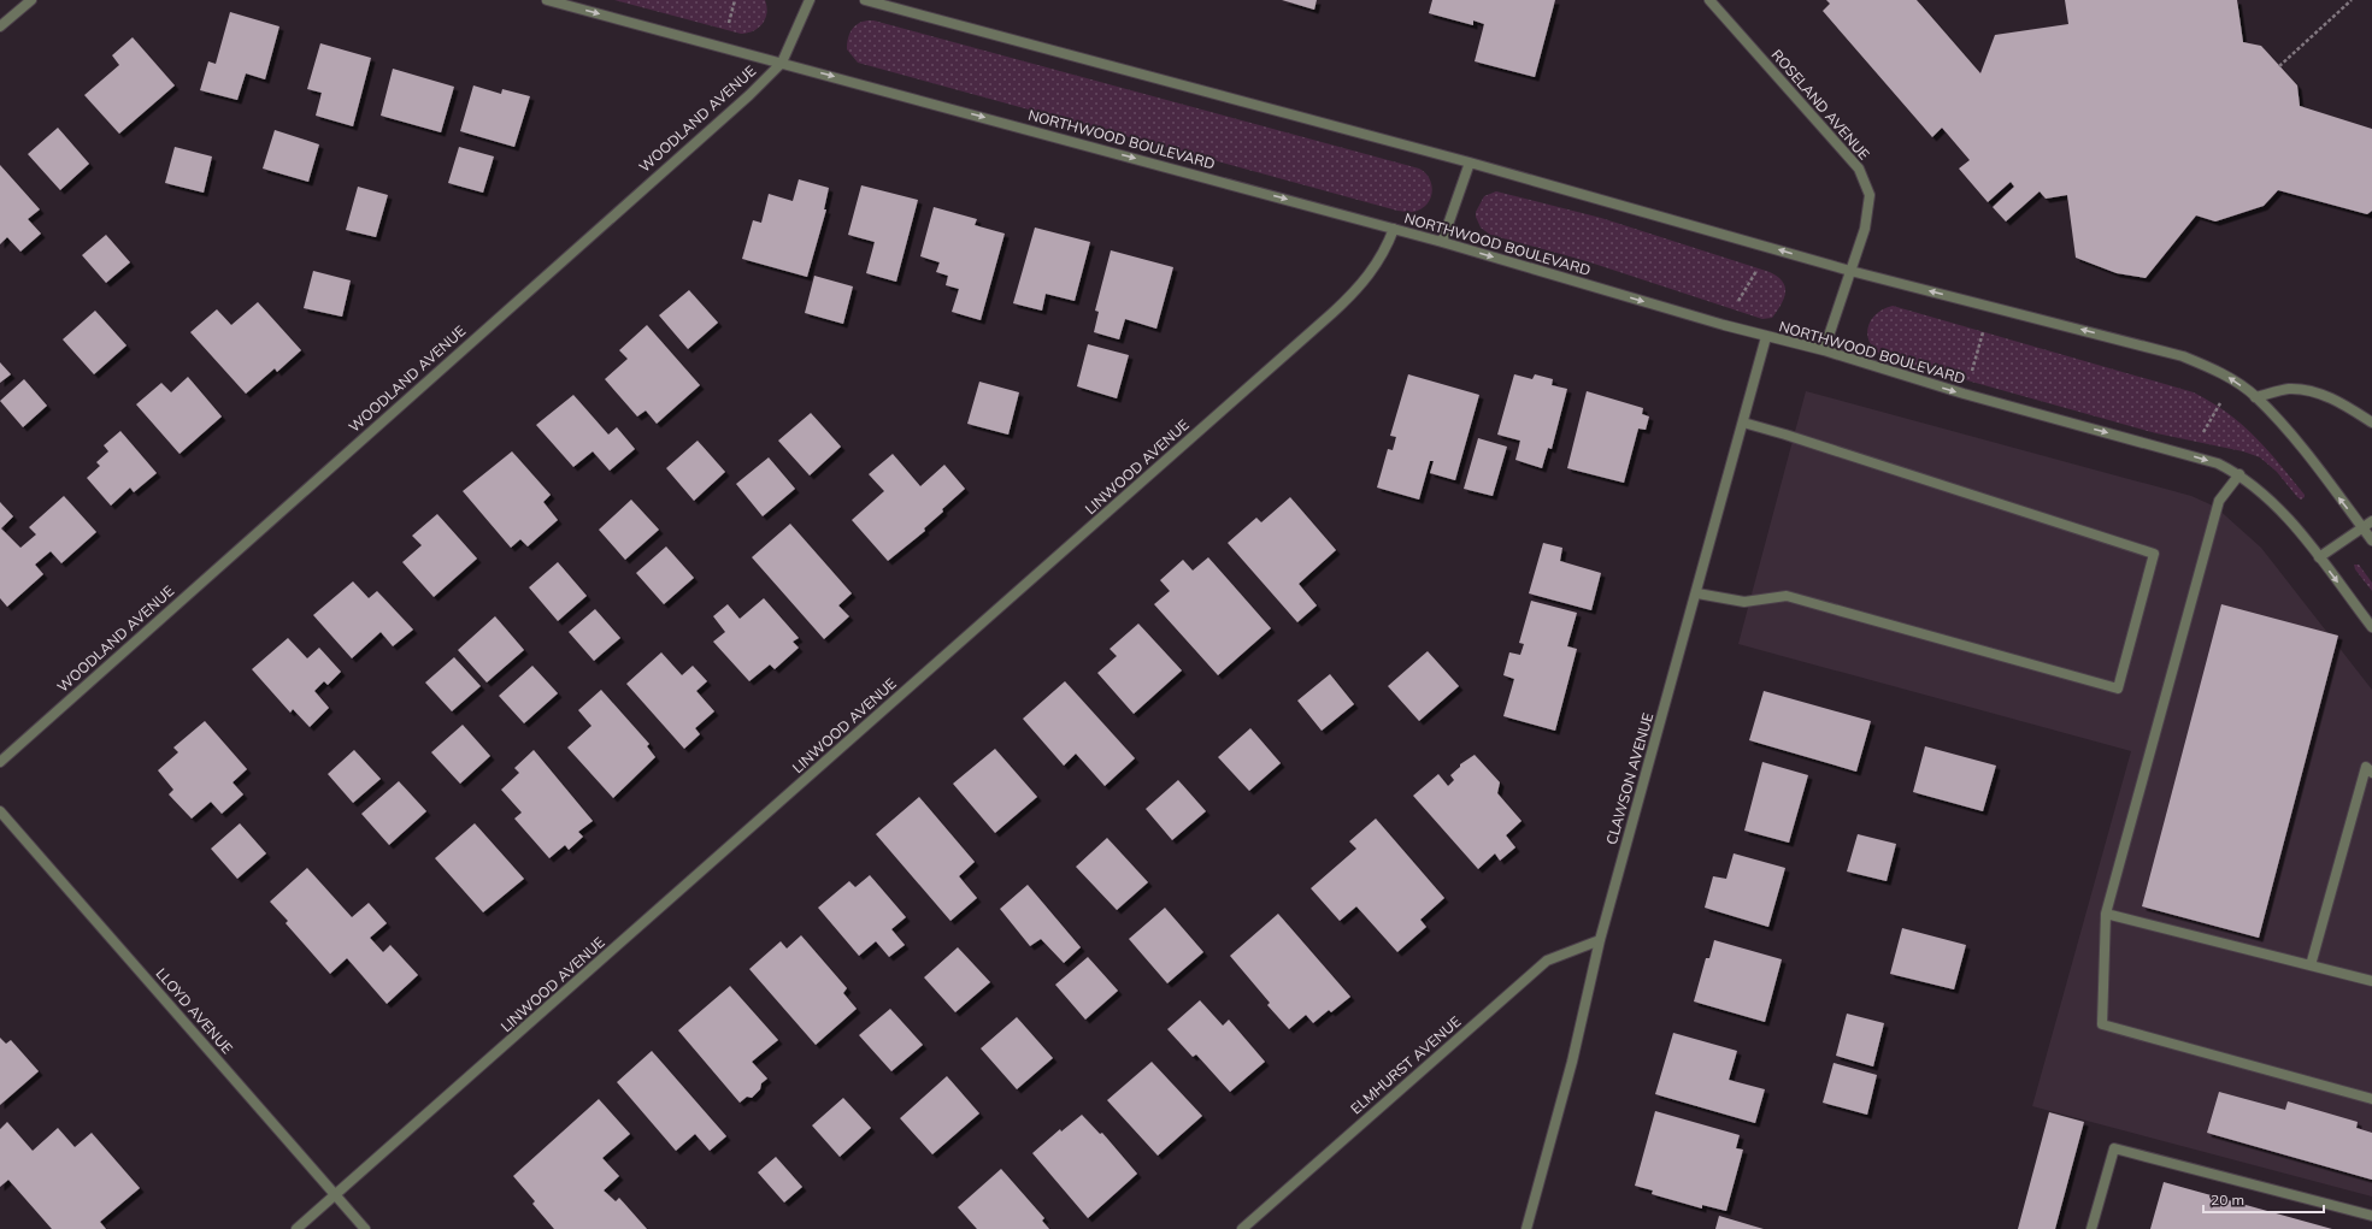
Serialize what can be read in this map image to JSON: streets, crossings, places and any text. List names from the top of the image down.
{
  "streets": {
    "street": [
      "ROSELAND AVENUE",
      "WOODLAND AVENUE",
      "NORTHWOOD BOULEVARD",
      "LINWOOD AVENUE",
      "CLAWSON AVENUE",
      "LLOYD AVENUE",
      "ELMHURST AVENUE"
    ]
  },
  "crossings": [
    ["ROSELAND AVENUE", "NORTHWOOD BOULEVARD"],
    ["WOODLAND AVENUE", "NORTHWOOD BOULEVARD"],
    ["NORTHWOOD BOULEVARD", "LINWOOD AVENUE"],
    ["NORTHWOOD BOULEVARD", "CLAWSON AVENUE"],
    ["LINWOOD AVENUE", "LLOYD AVENUE"],
    ["CLAWSON AVENUE", "ELMHURST AVENUE"]
  ],
  "scale_bar": "20 m"
}
